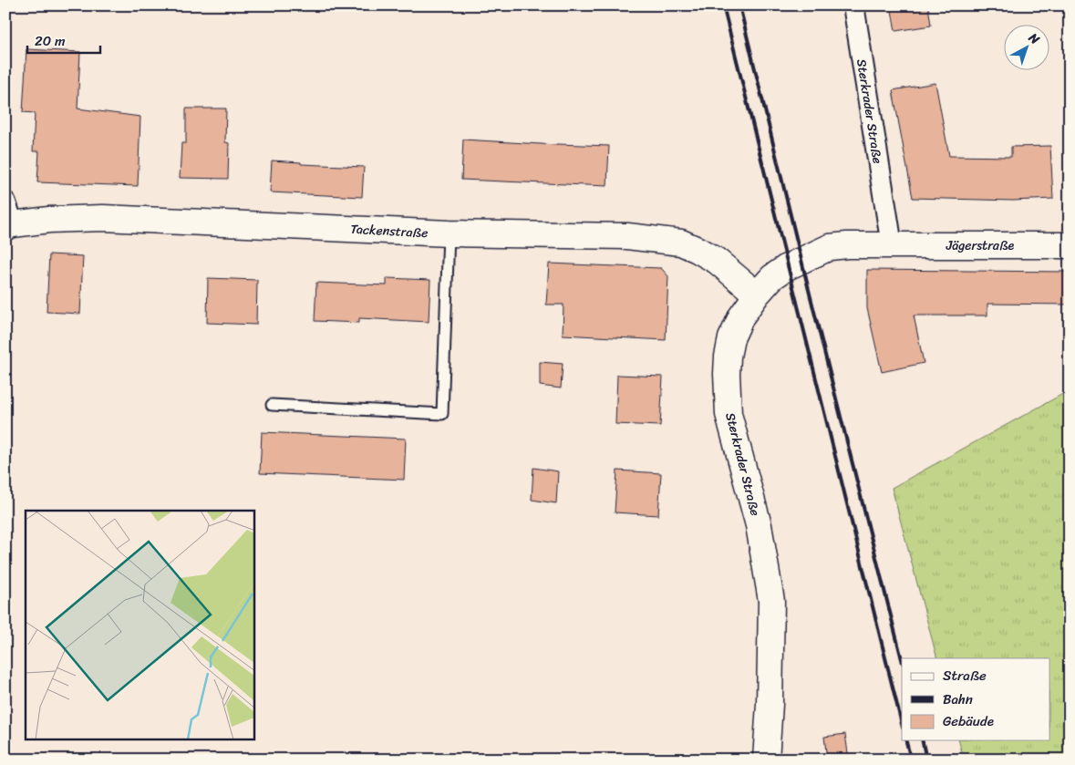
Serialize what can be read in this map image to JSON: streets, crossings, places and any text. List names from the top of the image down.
{
  "streets": {
    "main road": ["Sterkrader Straße", "Tackenstraße", "Jägerstraße"]
  },
  "crossings": [
    ["Sterkrader Straße", "Tackenstraße"],
    ["Sterkrader Straße", "Jägerstraße"]
  ],
  "legend": ["Straße", "Bahn", "Gebäude"],
  "scale_bar": "20 m",
  "north": "top right"
}
